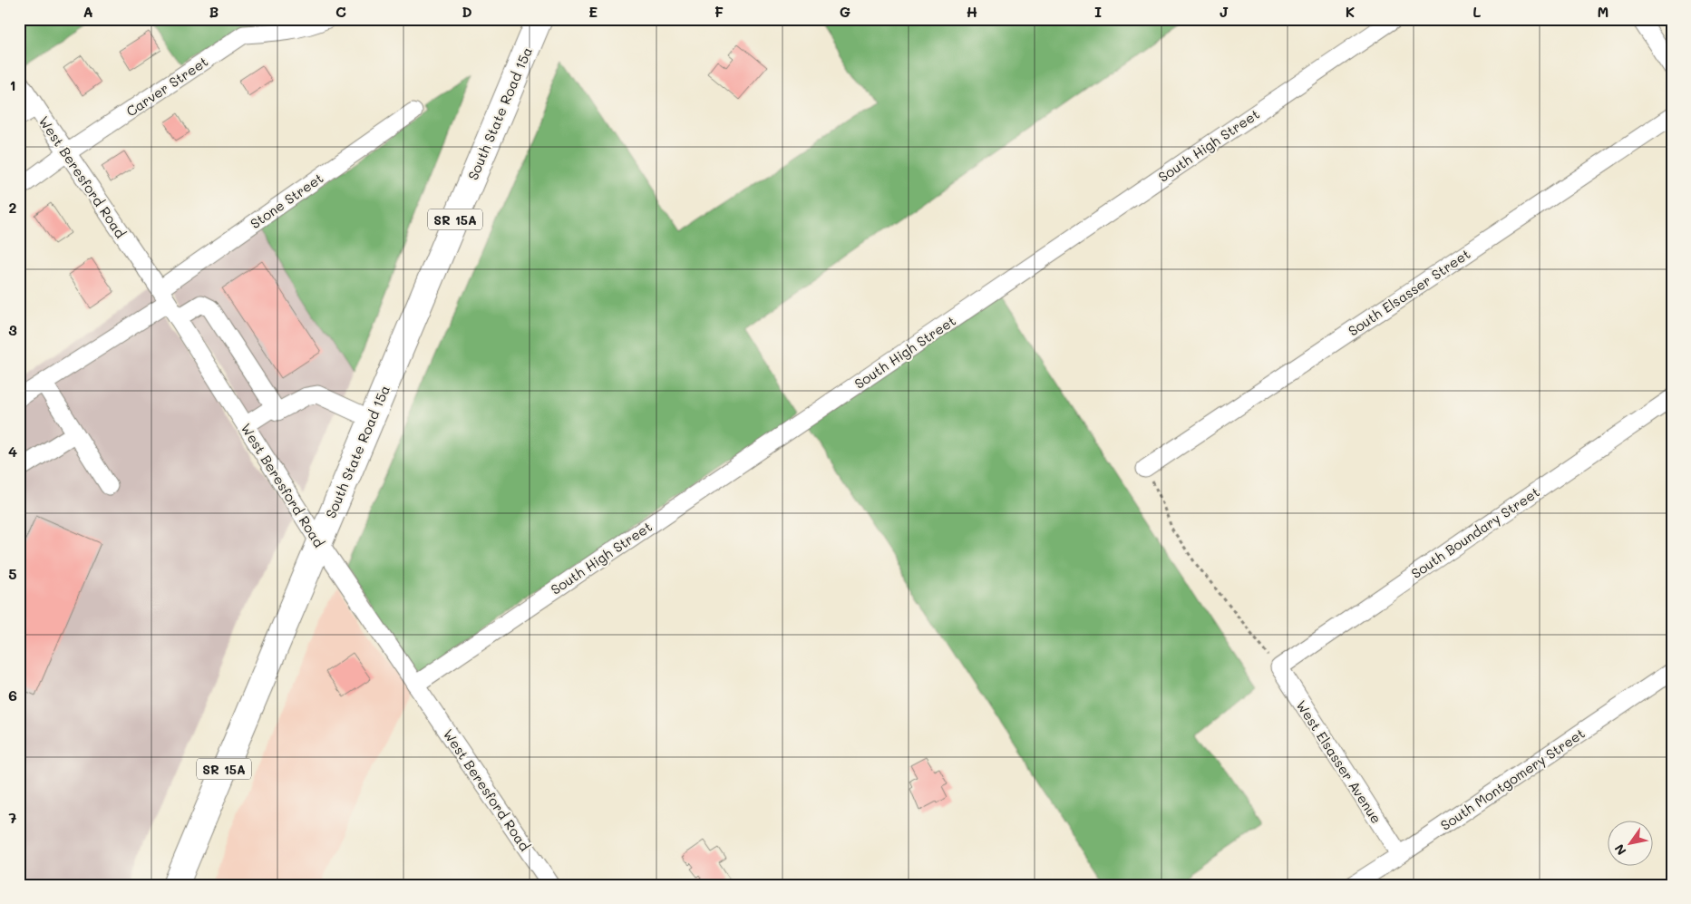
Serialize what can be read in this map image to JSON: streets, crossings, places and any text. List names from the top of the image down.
{
  "streets": {
    "highway": ["South State Road 15a", "SR 15A"],
    "street": [
      "Carver Street",
      "South High Street",
      "West Beresford Road",
      "Stone Street",
      "South Elsasser Street",
      "South Boundary Street",
      "West Elsasser Avenue",
      "South Montgomery Street"
    ]
  },
  "crossings": [
    ["Carver Street", "West Beresford Road"],
    ["South State Road 15a", "West Beresford Road"],
    ["South High Street", "West Beresford Road"],
    ["West Beresford Road", "Stone Street"],
    ["South Boundary Street", "West Elsasser Avenue"],
    ["West Elsasser Avenue", "South Montgomery Street"]
  ],
  "north": "bottom left",
  "grid": {
    "columns": [
      "A",
      "B",
      "C",
      "D",
      "E",
      "F",
      "G",
      "H",
      "I",
      "J",
      "K",
      "L",
      "M"
    ],
    "rows": [
      "1",
      "2",
      "3",
      "4",
      "5",
      "6",
      "7"
    ]
  }
}
